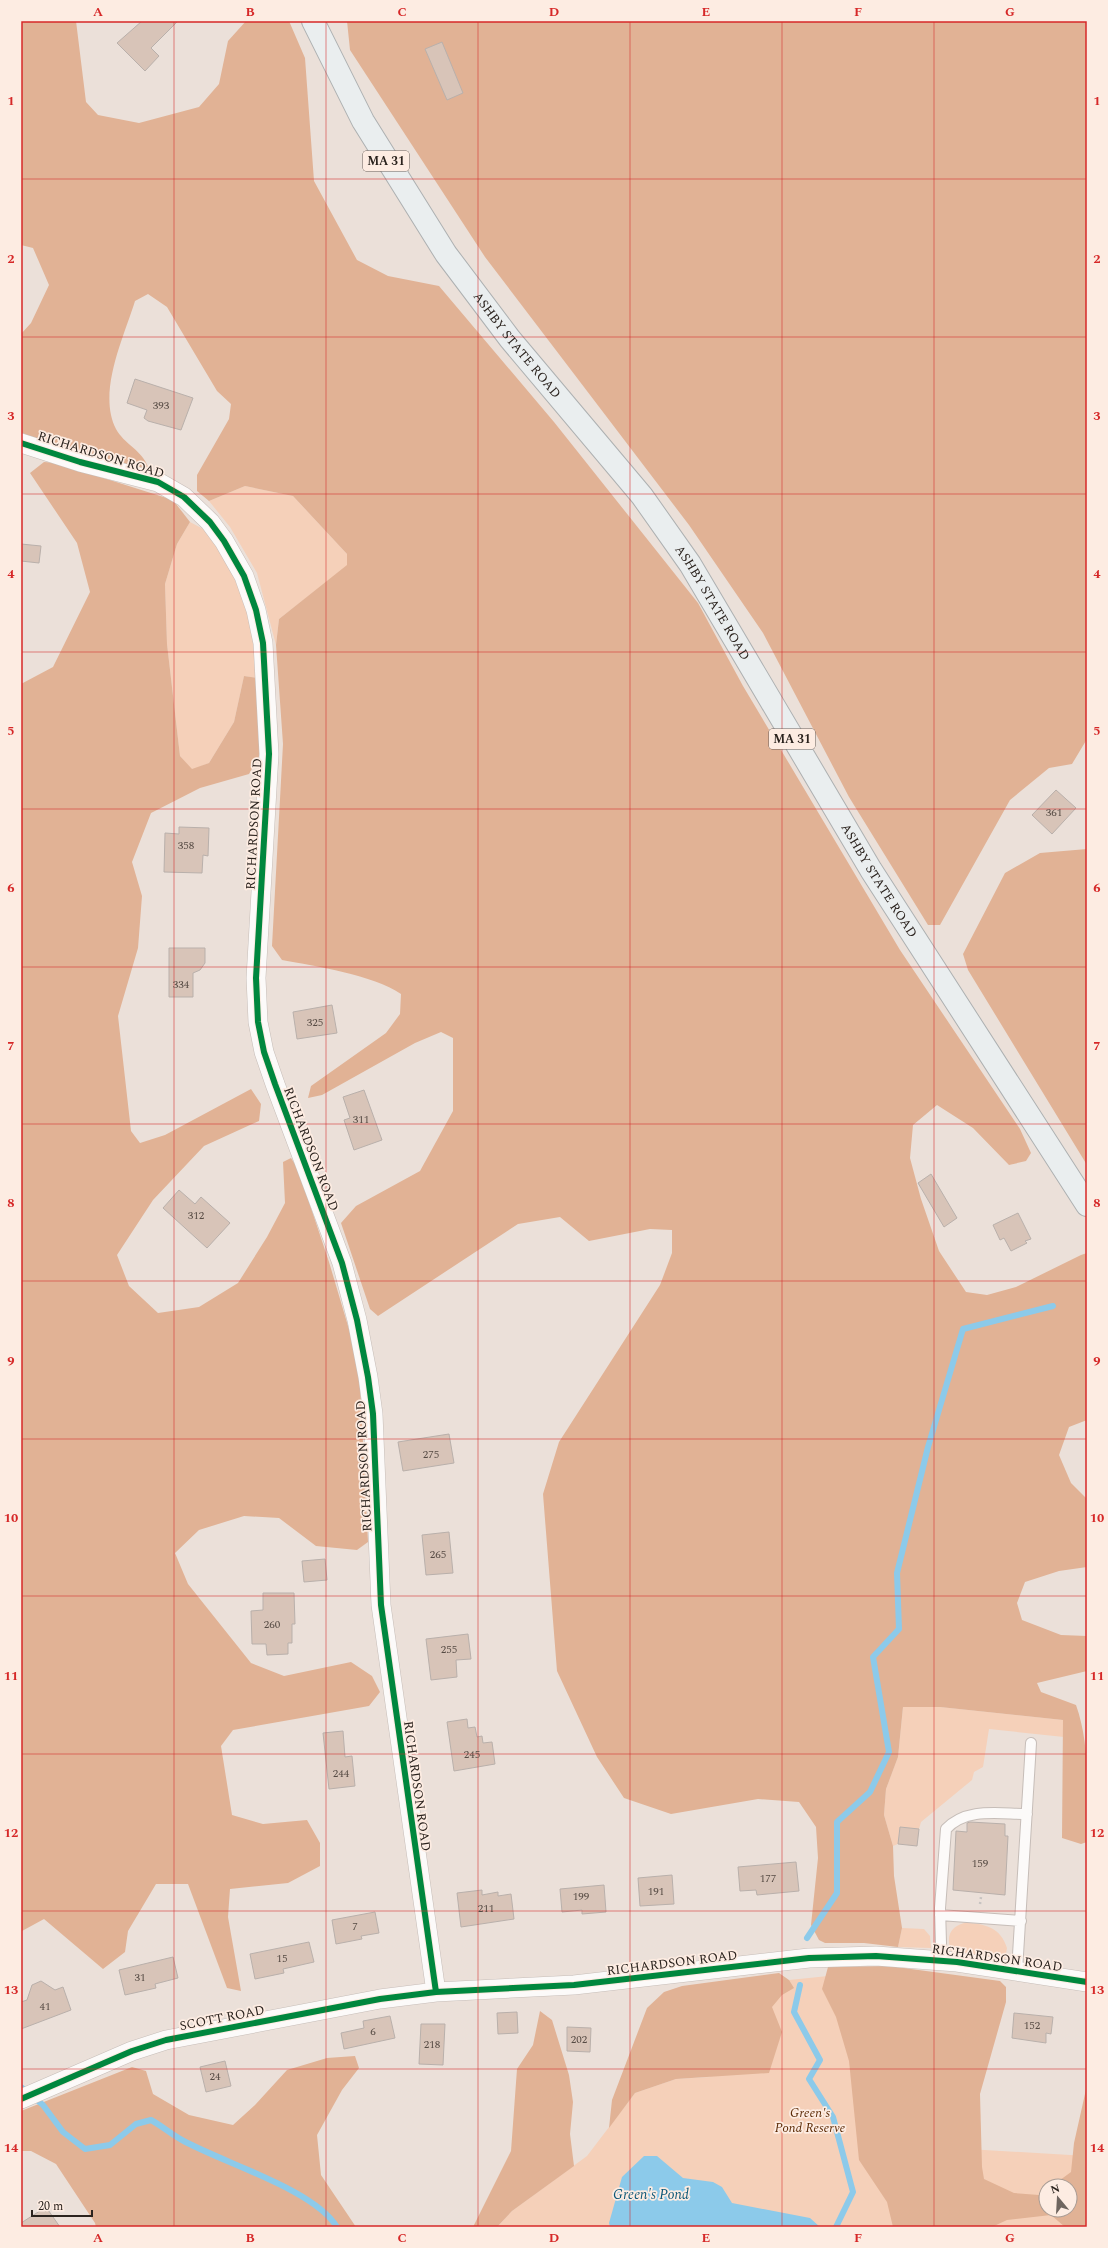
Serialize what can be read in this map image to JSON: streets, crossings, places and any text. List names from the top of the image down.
{
  "streets": {
    "main road": ["MA 31", "ASHBY STATE ROAD"],
    "street": ["RICHARDSON ROAD", "SCOTT ROAD"]
  },
  "crossings": [
    ["RICHARDSON ROAD", "SCOTT ROAD"]
  ],
  "water": ["Green's Pond"],
  "parks": ["Green's Pond Reserve"],
  "house_numbers": [
    "393",
    "361",
    "358",
    "334",
    "325",
    "311",
    "312",
    "275",
    "265",
    "260",
    "255",
    "245",
    "244",
    "159",
    "177",
    "191",
    "199",
    "211",
    "7",
    "15",
    "31",
    "41",
    "152",
    "6",
    "202",
    "218",
    "24"
  ],
  "scale_bar": "20 m",
  "north": "top",
  "grid": {
    "columns": [
      "A",
      "B",
      "C",
      "D",
      "E",
      "F",
      "G"
    ],
    "rows": [
      "1",
      "2",
      "3",
      "4",
      "5",
      "6",
      "7",
      "8",
      "9",
      "10",
      "11",
      "12",
      "13",
      "14"
    ]
  }
}
